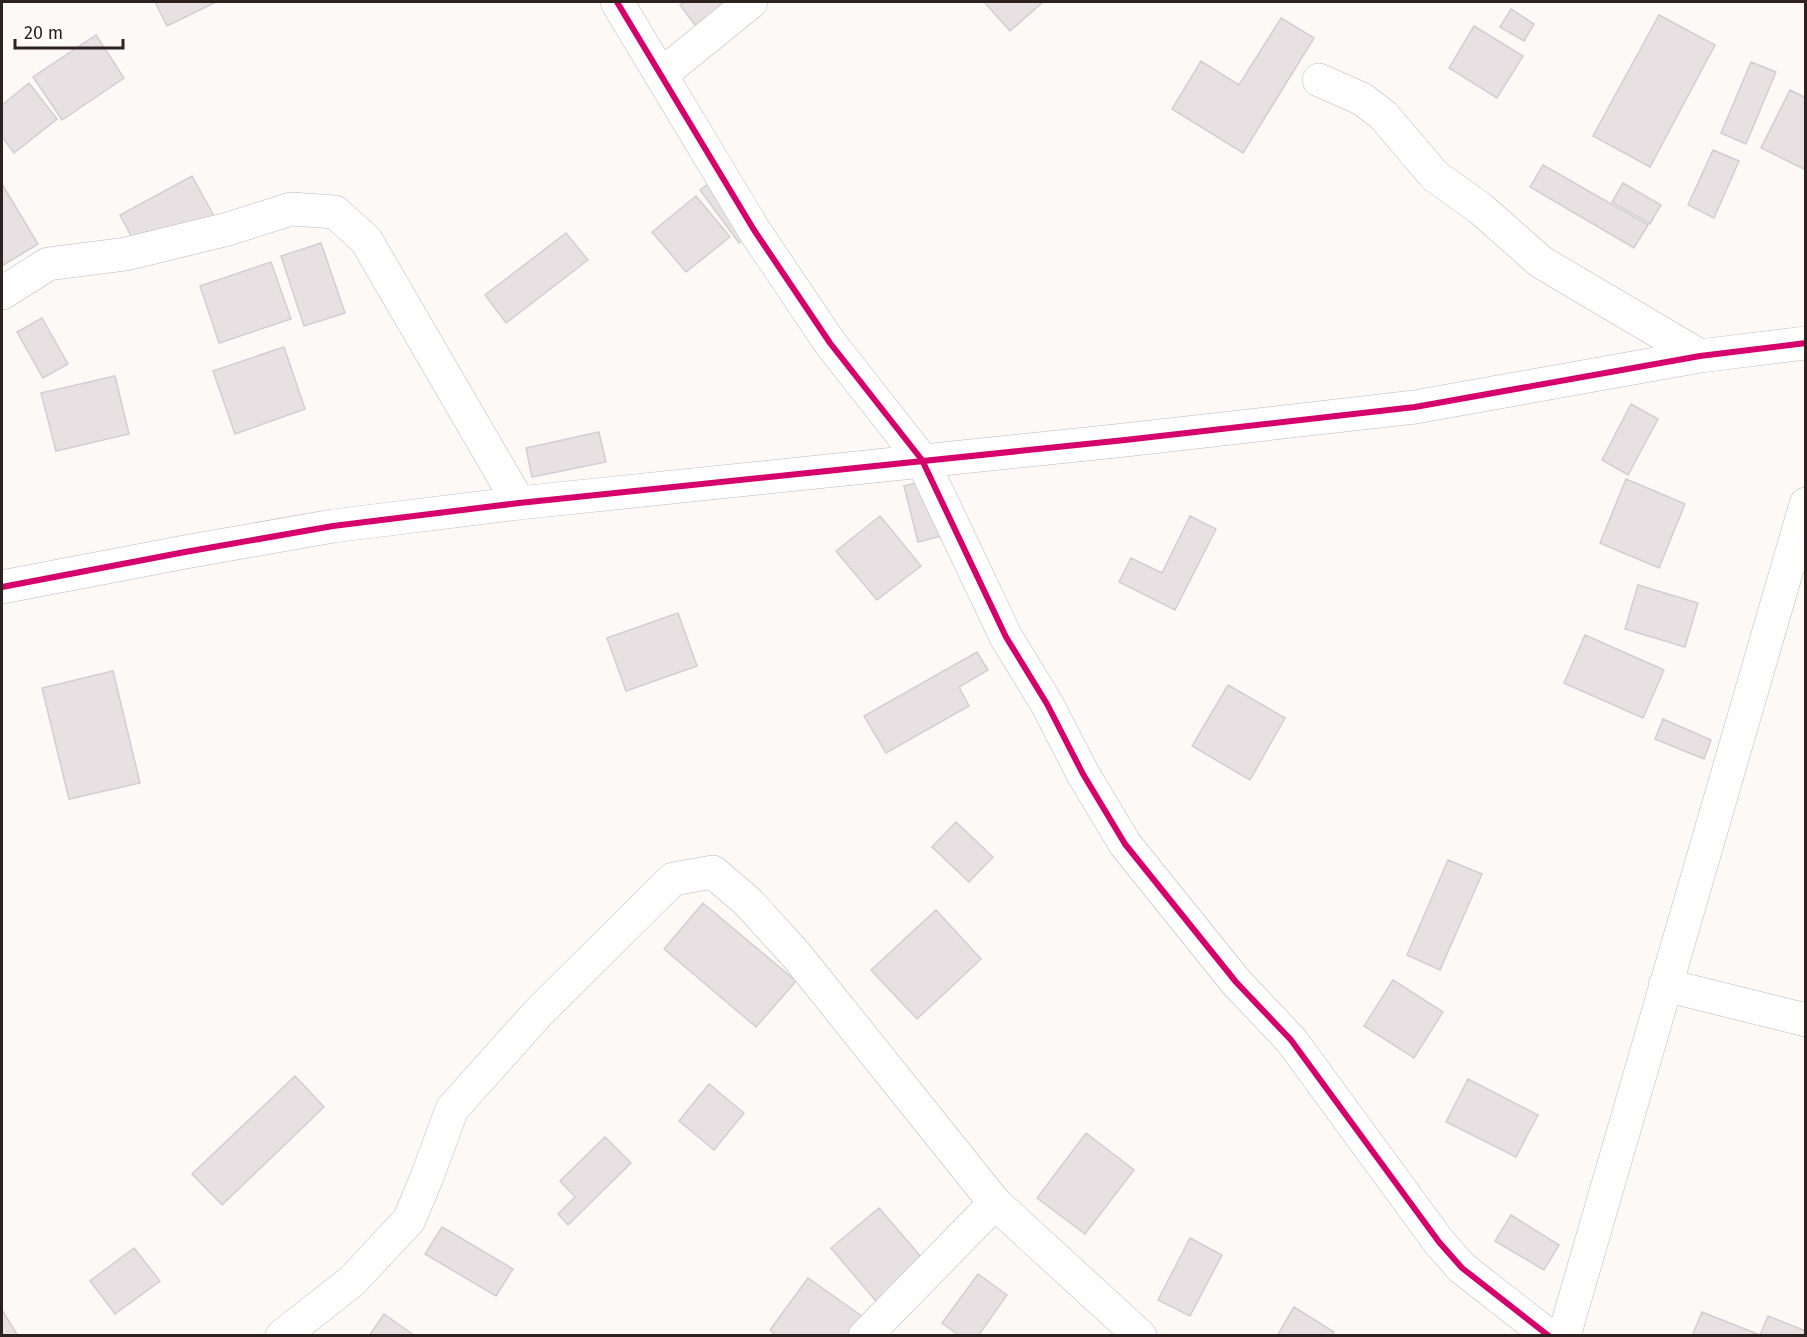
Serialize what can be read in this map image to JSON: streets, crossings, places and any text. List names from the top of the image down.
{
  "scale_bar": "20 m"
}
